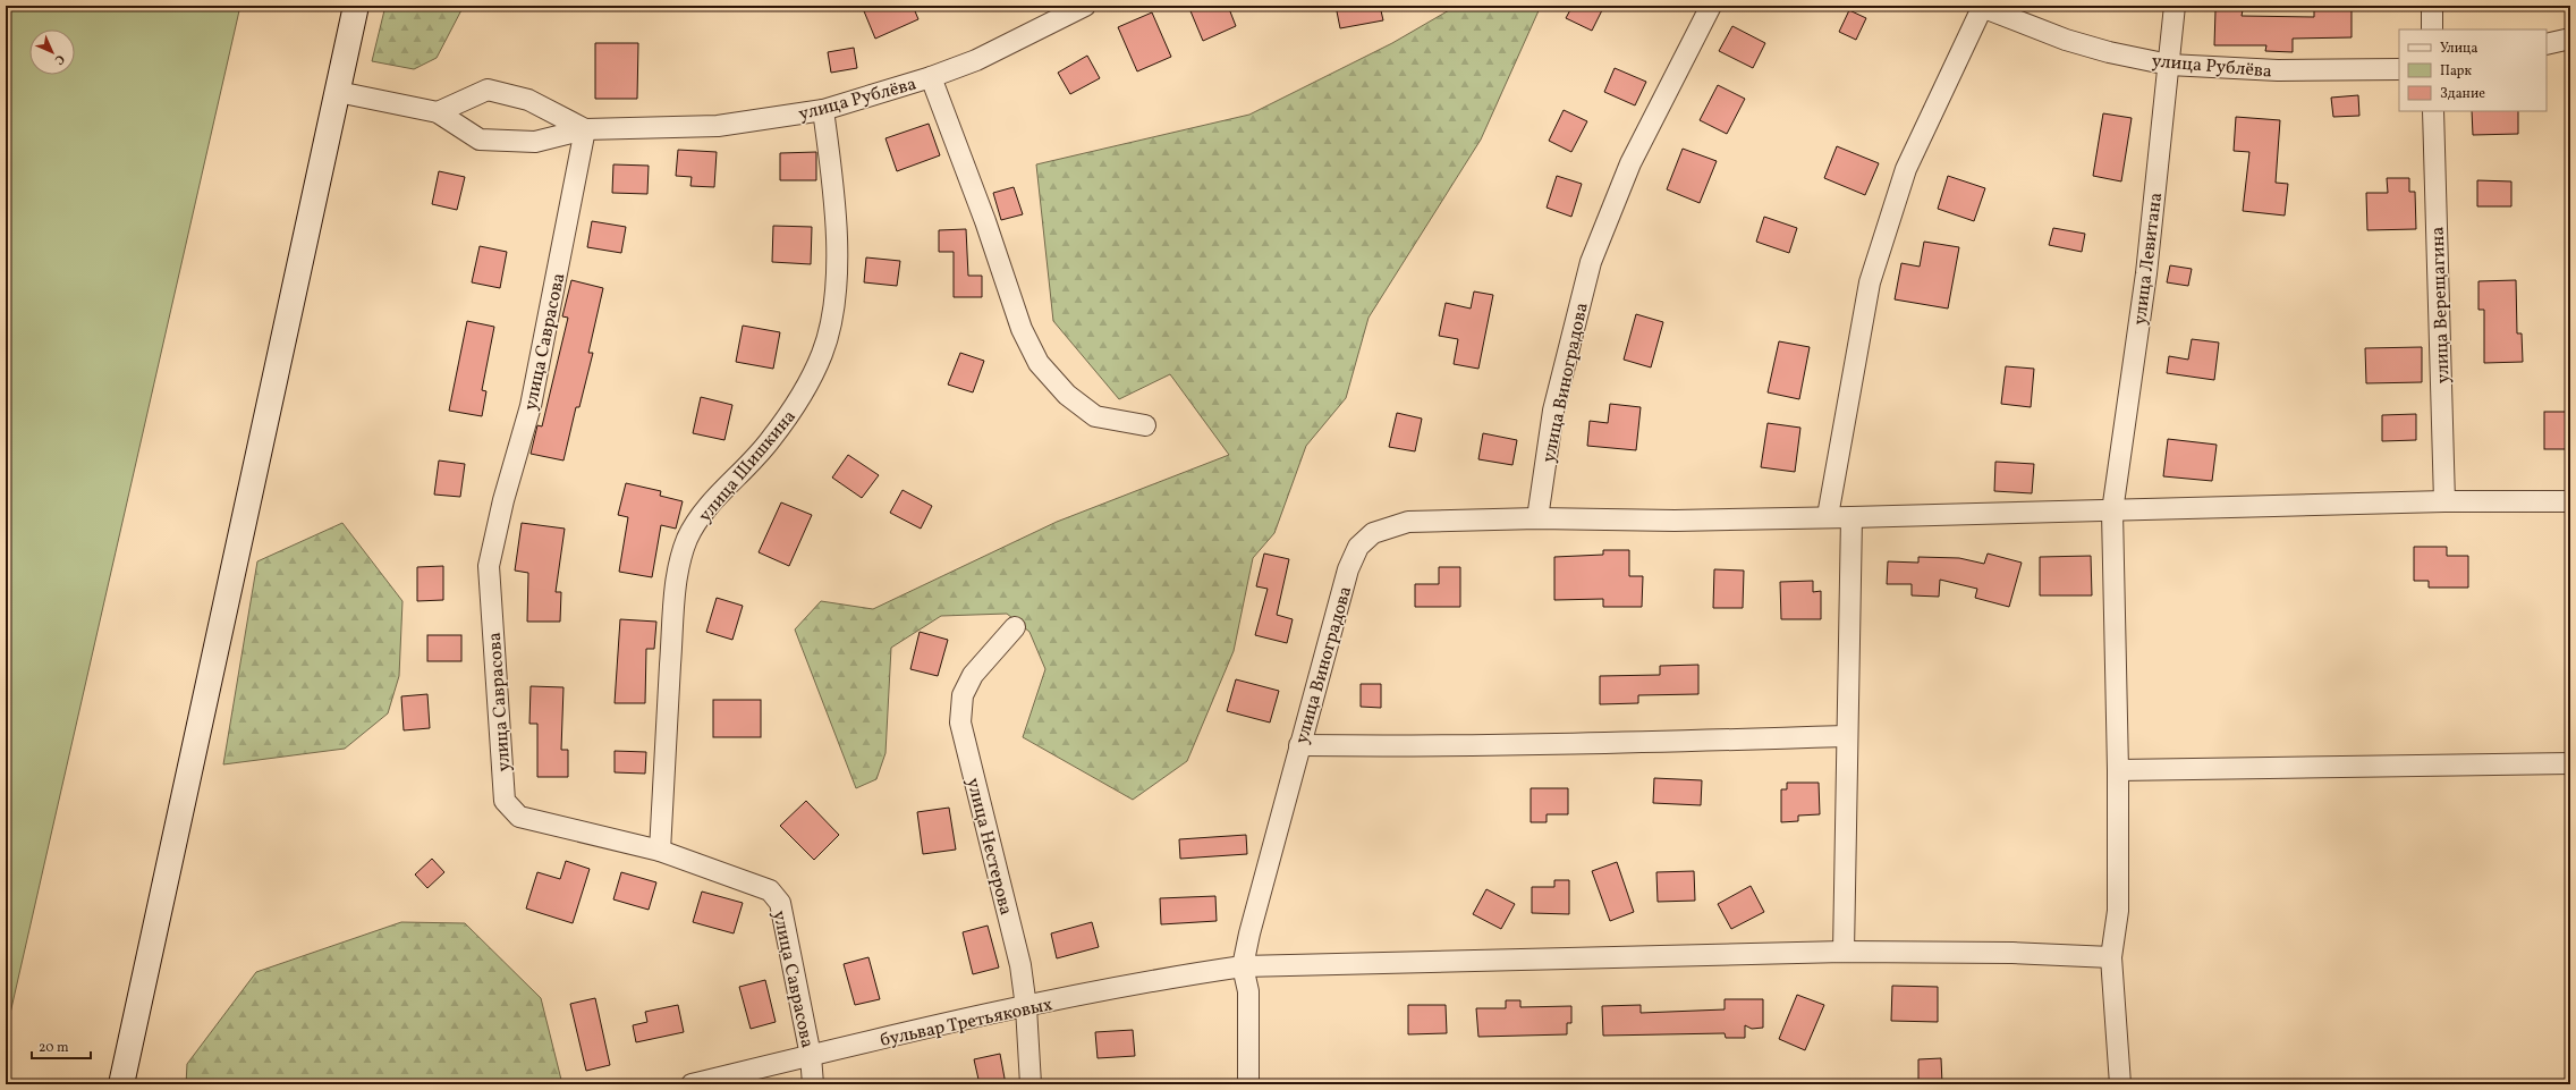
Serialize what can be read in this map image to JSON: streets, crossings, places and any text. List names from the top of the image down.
{
  "streets": {
    "street": [
      "улица Рублёва",
      "улица Левитана",
      "улица Верещагина",
      "улица Саврасова",
      "улица Виноградова",
      "улица Шишкина",
      "улица Нестерова",
      "бульвар Третьяковых"
    ]
  },
  "crossings": [
    ["улица Рублёва", "улица Левитана"],
    ["улица Рублёва", "улица Саврасова"],
    ["улица Рублёва", "улица Шишкина"],
    ["улица Левитана", "бульвар Третьяковых"],
    ["улица Саврасова", "улица Шишкина"],
    ["улица Саврасова", "бульвар Третьяковых"],
    ["улица Виноградова", "бульвар Третьяковых"],
    ["улица Нестерова", "бульвар Третьяковых"]
  ],
  "legend": ["Улица", "Парк", "Здание"],
  "scale_bar": "20 m",
  "north": "bottom right"
}
